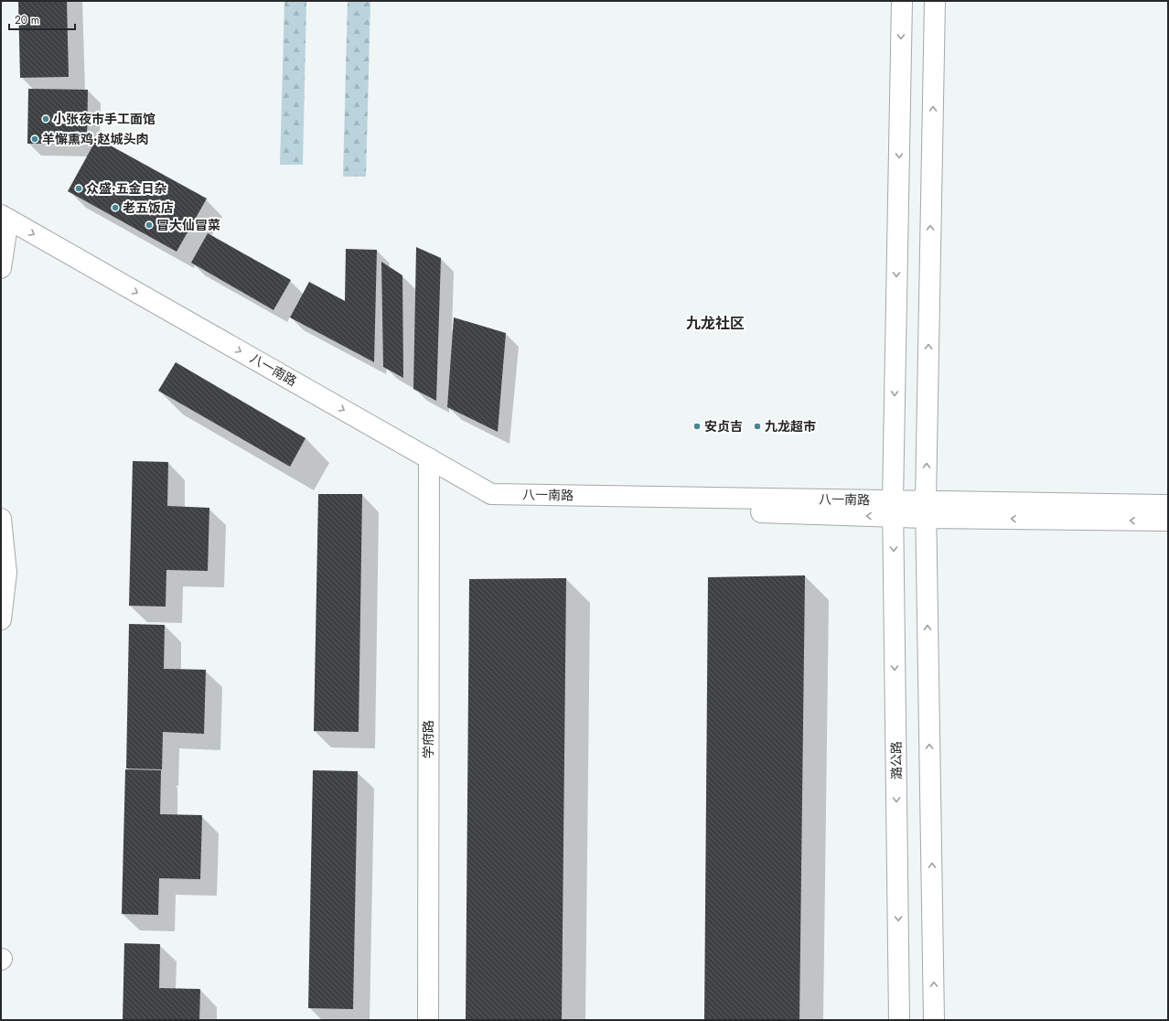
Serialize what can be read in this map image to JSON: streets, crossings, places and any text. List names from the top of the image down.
{
  "streets": {
    "main road": ["八一南路", "学府路", "潞公路"]
  },
  "crossings": [
    ["八一南路", "学府路"],
    ["八一南路", "潞公路"]
  ],
  "districts": ["九龙社区"],
  "places": [
    "小张夜市手工面馆",
    "羊懈熏鸡·赵城头肉",
    "众盛·五金日杂",
    "老五饭店",
    "冒大仙冒菜",
    "安贞吉",
    "九龙超市"
  ],
  "scale_bar": "20 m"
}
